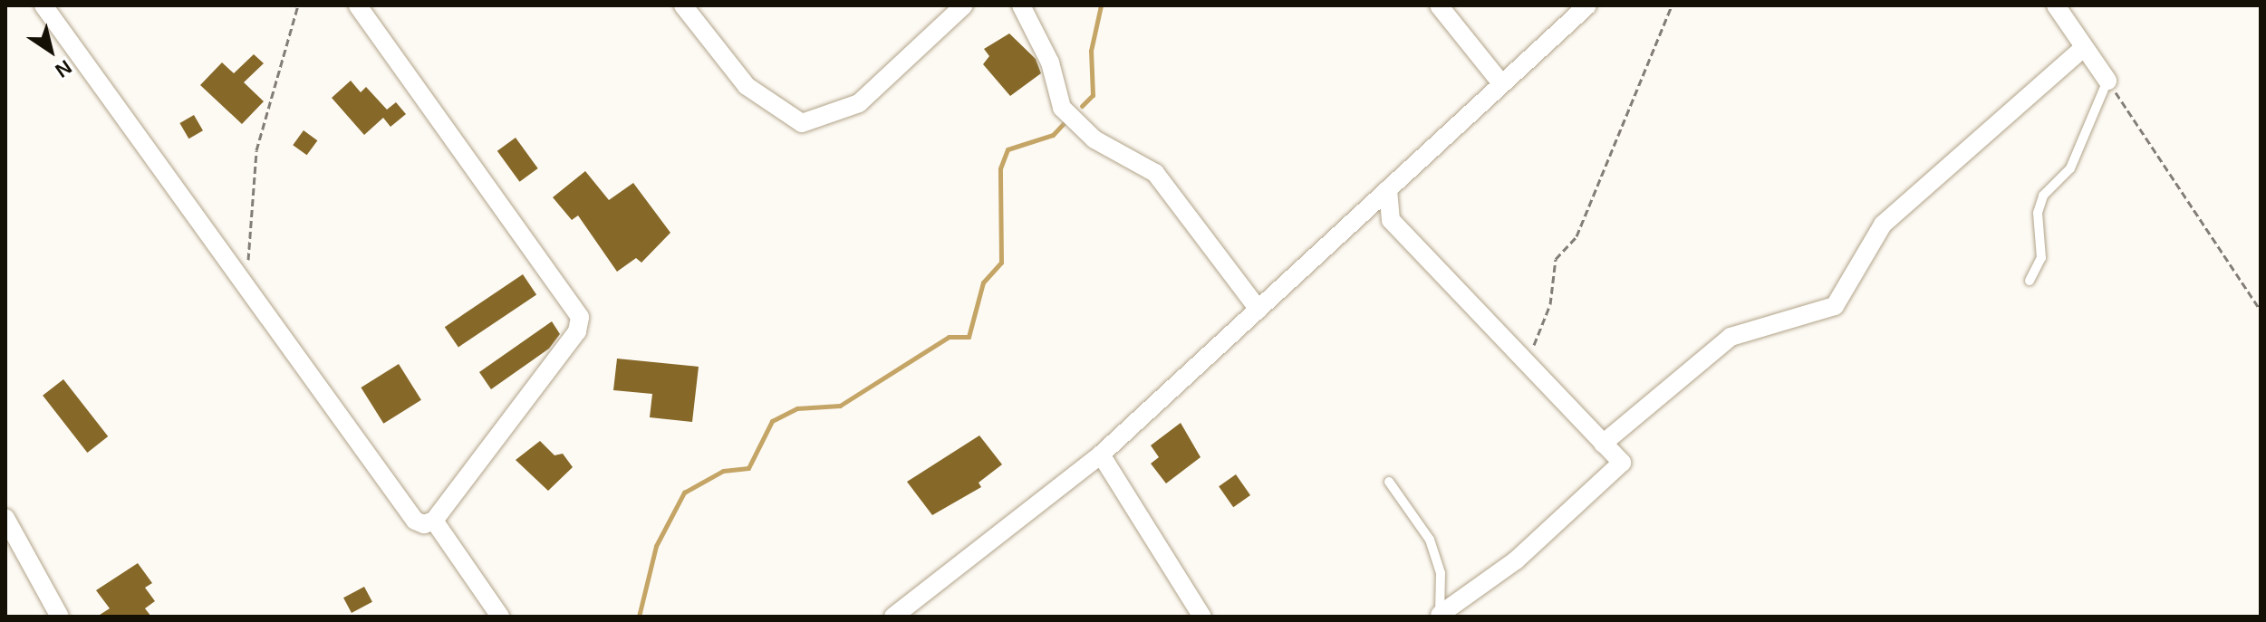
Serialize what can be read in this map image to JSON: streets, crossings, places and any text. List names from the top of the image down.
{
  "north": "bottom right"
}
